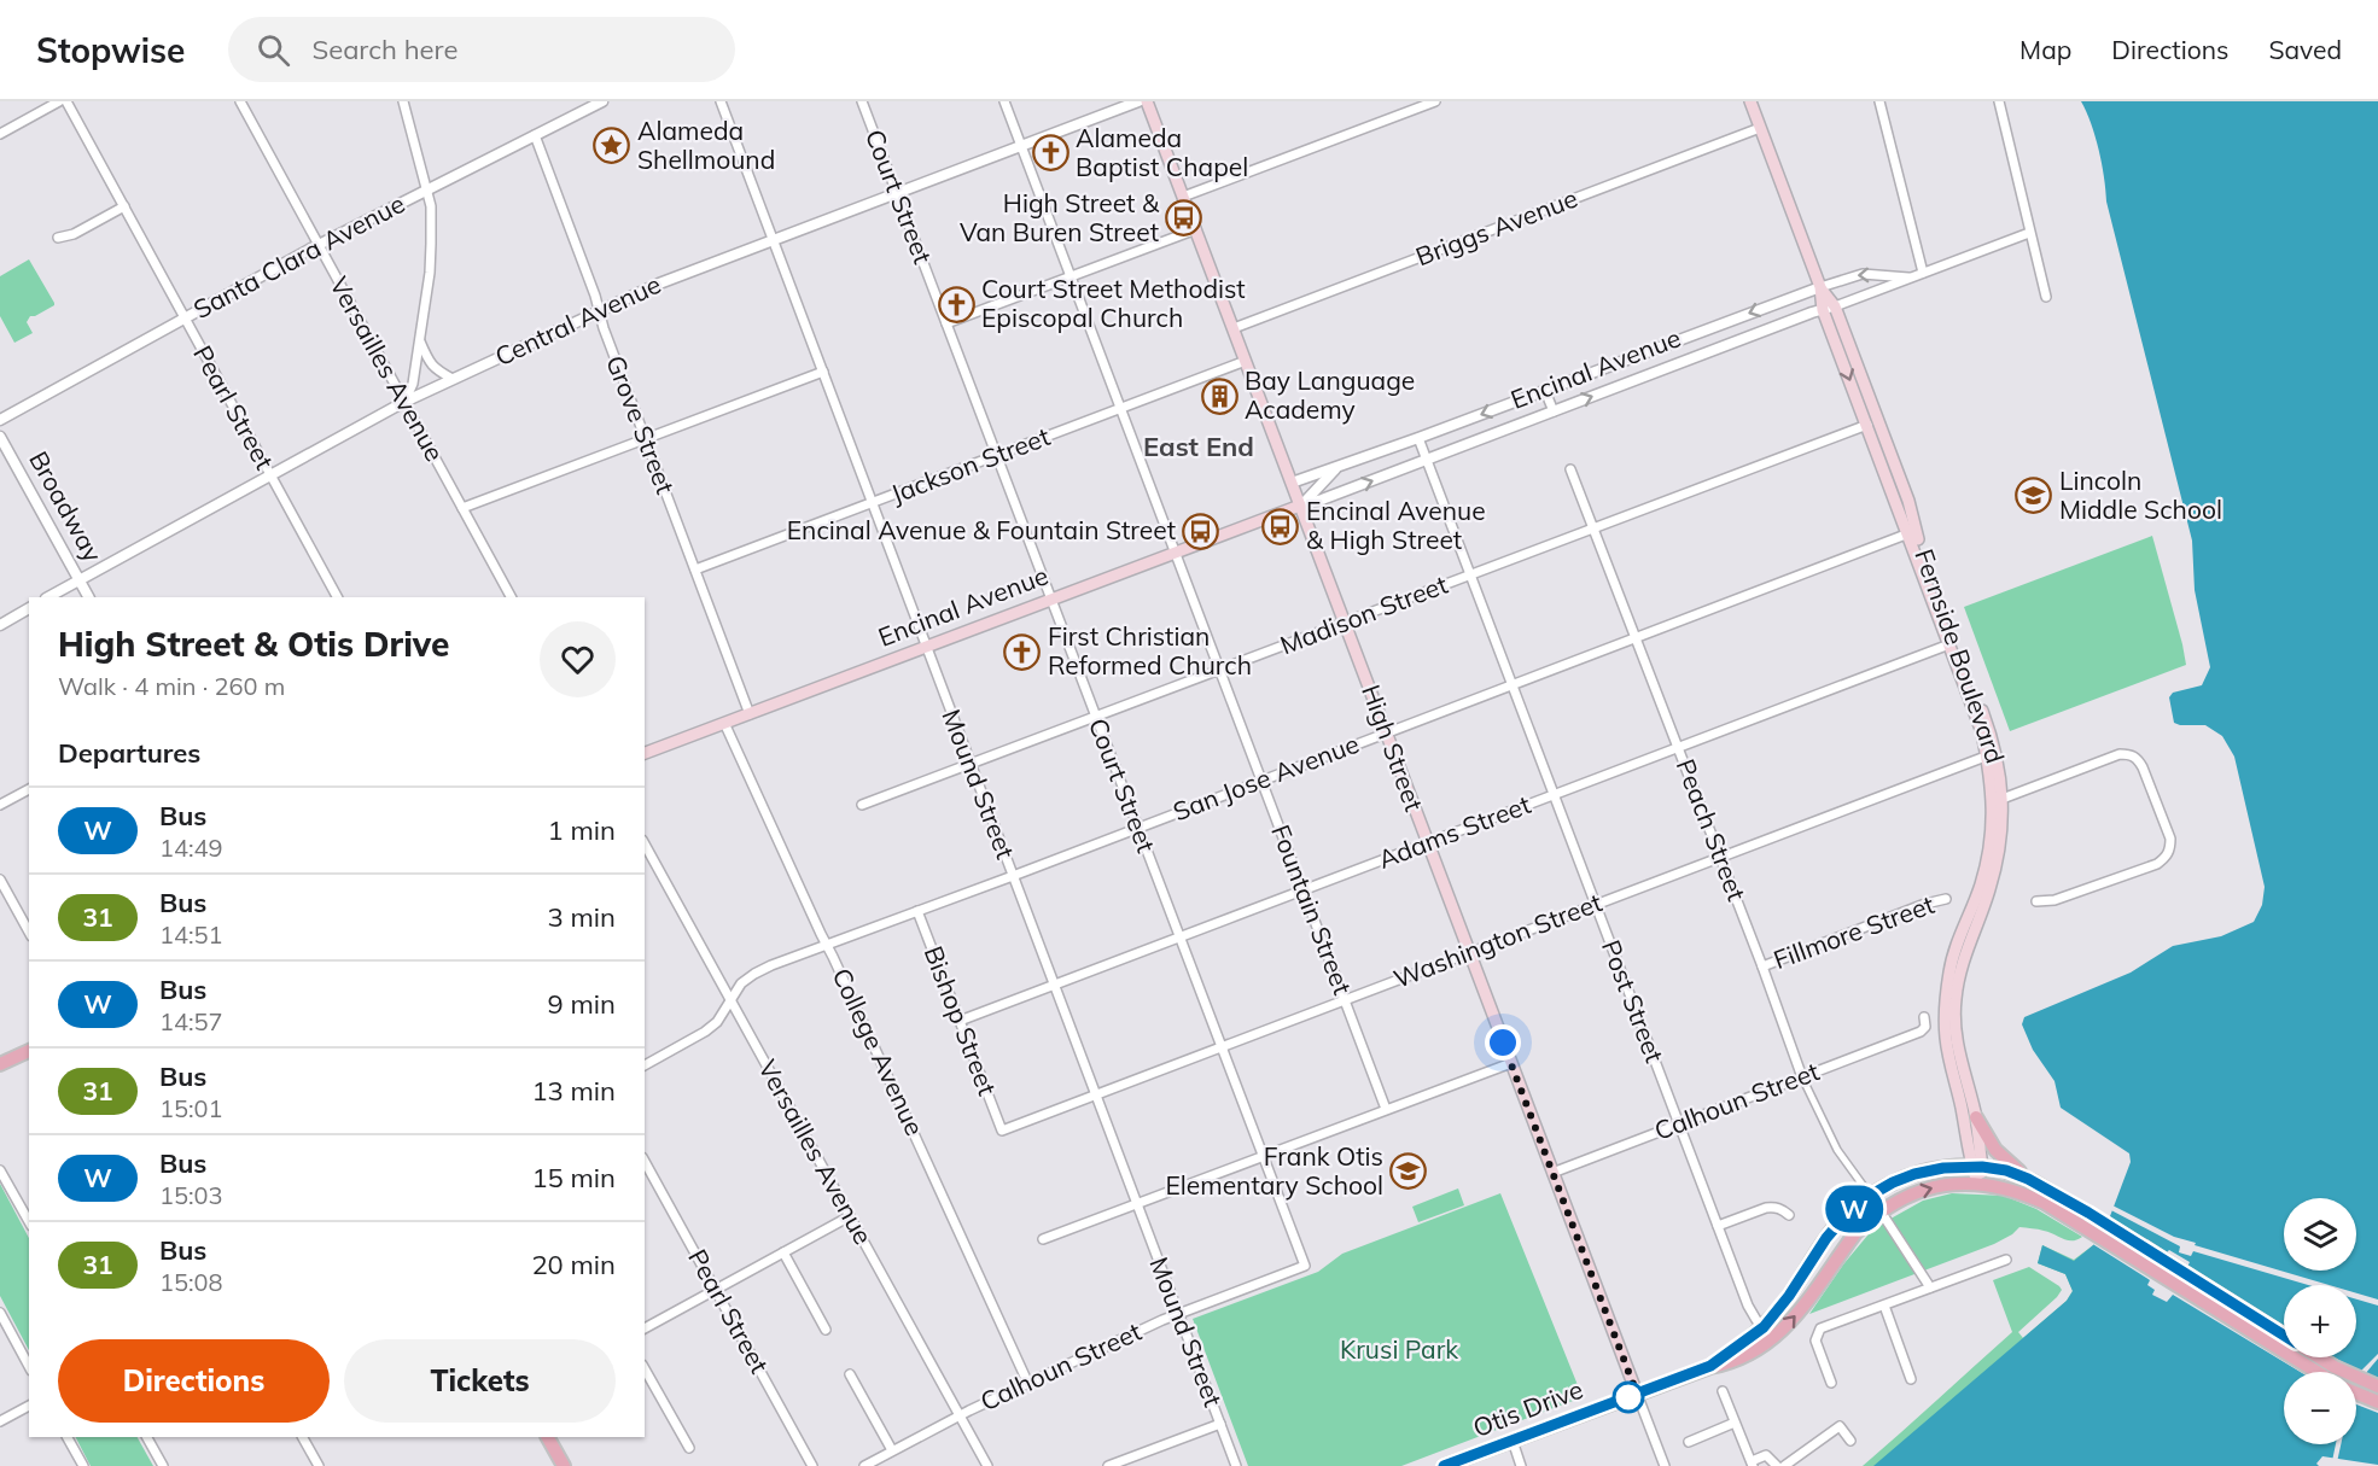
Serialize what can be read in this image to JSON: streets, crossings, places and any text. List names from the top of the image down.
{
  "streets": {
    "main road": [
      "Encinal Avenue",
      "Fernside Boulevard",
      "High Street",
      "Otis Drive"
    ],
    "street": [
      "Court Street",
      "Briggs Avenue",
      "Santa Clara Avenue",
      "Central Avenue",
      "Versailles Avenue",
      "Pearl Street",
      "Grove Street",
      "Jackson Street",
      "Broadway",
      "Madison Street",
      "San Jose Avenue",
      "Mound Street",
      "Peach Street",
      "Adams Street",
      "Fountain Street",
      "Fillmore Street",
      "Washington Street",
      "Post Street",
      "Bishop Street",
      "College Avenue",
      "Calhoun Street"
    ]
  },
  "crossings": [
    ["Court Street", "Central Avenue"],
    ["Court Street", "Encinal Avenue"],
    ["Court Street", "Jackson Street"],
    ["Court Street", "Madison Street"],
    ["Court Street", "San Jose Avenue"],
    ["Court Street", "Adams Street"],
    ["Court Street", "Washington Street"],
    ["Court Street", "Calhoun Street"],
    ["Briggs Avenue", "Fernside Boulevard"],
    ["Briggs Avenue", "High Street"],
    ["Santa Clara Avenue", "Versailles Avenue"],
    ["Santa Clara Avenue", "Pearl Street"],
    ["Santa Clara Avenue", "Grove Street"],
    ["Central Avenue", "Versailles Avenue"],
    ["Central Avenue", "Pearl Street"],
    ["Central Avenue", "Grove Street"],
    ["Central Avenue", "Broadway"],
    ["Central Avenue", "Mound Street"],
    ["Central Avenue", "Fountain Street"],
    ["Versailles Avenue", "San Jose Avenue"],
    ["Versailles Avenue", "Calhoun Street"],
    ["Encinal Avenue", "Grove Street"],
    ["Encinal Avenue", "Fernside Boulevard"],
    ["Encinal Avenue", "High Street"],
    ["Encinal Avenue", "Mound Street"],
    ["Encinal Avenue", "Fountain Street"],
    ["Encinal Avenue", "Post Street"],
    ["Encinal Avenue", "College Avenue"],
    ["Grove Street", "Jackson Street"],
    ["Jackson Street", "High Street"],
    ["Jackson Street", "Mound Street"],
    ["Jackson Street", "Fountain Street"],
    ["Madison Street", "Fernside Boulevard"],
    ["Madison Street", "High Street"],
    ["Madison Street", "Mound Street"],
    ["Madison Street", "Peach Street"],
    ["Madison Street", "Fountain Street"],
    ["Madison Street", "Post Street"],
    ["Fernside Boulevard", "San Jose Avenue"],
    ["Fernside Boulevard", "Adams Street"],
    ["Fernside Boulevard", "Washington Street"],
    ["Fernside Boulevard", "Otis Drive"],
    ["High Street", "San Jose Avenue"],
    ["High Street", "Adams Street"],
    ["High Street", "Washington Street"],
    ["High Street", "Calhoun Street"],
    ["High Street", "Otis Drive"],
    ["San Jose Avenue", "Mound Street"],
    ["San Jose Avenue", "Peach Street"],
    ["San Jose Avenue", "Fountain Street"],
    ["San Jose Avenue", "Post Street"],
    ["San Jose Avenue", "Bishop Street"],
    ["San Jose Avenue", "College Avenue"],
    ["Mound Street", "Adams Street"],
    ["Mound Street", "Washington Street"],
    ["Mound Street", "Calhoun Street"],
    ["Peach Street", "Adams Street"],
    ["Peach Street", "Fillmore Street"],
    ["Peach Street", "Washington Street"],
    ["Peach Street", "Calhoun Street"],
    ["Adams Street", "Fountain Street"],
    ["Adams Street", "Post Street"],
    ["Adams Street", "Bishop Street"],
    ["Fountain Street", "Washington Street"],
    ["Washington Street", "Post Street"],
    ["Washington Street", "Bishop Street"],
    ["Post Street", "Calhoun Street"],
    ["College Avenue", "Calhoun Street"]
  ],
  "districts": ["East End"],
  "parks": ["Krusi Park"],
  "places": {
    "place": ["Alameda Shellmound"],
    "church": ["Alameda Baptist Chapel", "Court Street Methodist Episcopal Church", "First Christian Reformed Church"],
    "bus stop": ["High Street & Van Buren Street", "Encinal Avenue & High Street", "Encinal Avenue & Fountain Street"],
    "building": ["Bay Language Academy"],
    "school or university": ["Lincoln Middle School", "Frank Otis Elementary School"]
  },
  "lines": ["bus line W"],
  "page": {
    "header": "Stopwise",
    "search": "Search here",
    "nav": ["Map", "Directions", "Saved"],
    "on_map": "W",
    "heading": [
      ["High Street & Otis Drive", "Walk · 4 min · 260 m"],
      "Departures"
    ],
    "list": [
      {
        "mark": "W",
        "name": "Bus",
        "note": "14:49",
        "value": "1 min"
      },
      {
        "mark": "31",
        "name": "Bus",
        "note": "14:51",
        "value": "3 min"
      },
      {
        "mark": "W",
        "name": "Bus",
        "note": "14:57",
        "value": "9 min"
      },
      {
        "mark": "31",
        "name": "Bus",
        "note": "15:01",
        "value": "13 min"
      },
      {
        "mark": "W",
        "name": "Bus",
        "note": "15:03",
        "value": "15 min"
      },
      {
        "mark": "31",
        "name": "Bus",
        "note": "15:08",
        "value": "20 min"
      }
    ],
    "map_buttons": ["+", "−"],
    "buttons": ["Directions", "Tickets"]
  }
}
